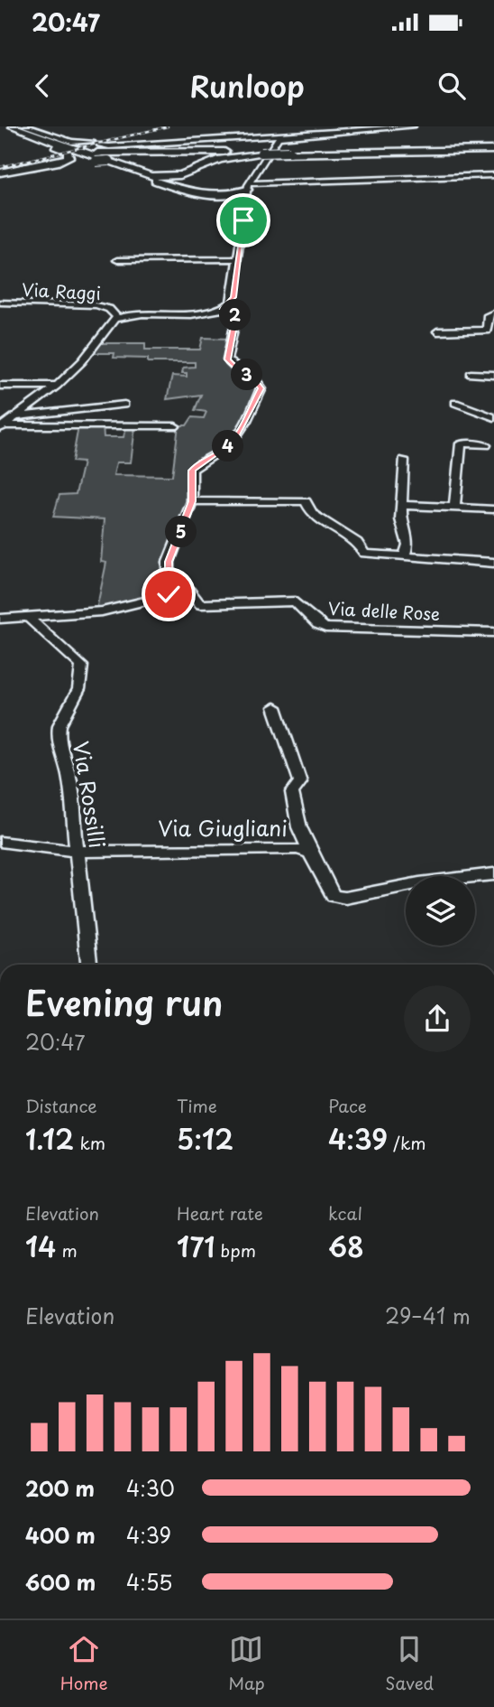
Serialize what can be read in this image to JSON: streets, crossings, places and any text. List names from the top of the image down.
{
  "streets": {
    "street": [
      "Via Raggi",
      "Via delle Rose",
      "Via Rossilli",
      "Via Giugliani"
    ]
  },
  "crossings": [
    ["Via delle Rose", "Via Rossilli"],
    ["Via Rossilli", "Via Giugliani"]
  ],
  "page": {
    "status": "20:47",
    "header": "Runloop",
    "pins": [
      "2",
      "3",
      "4",
      "5"
    ],
    "heading": ["Evening run", "20:47"],
    "stats": [
      ["Distance", "1.12 km"],
      ["Time", "5:12"],
      ["Pace", "4:39 /km"],
      ["Elevation", "14 m"],
      ["Heart rate", "171 bpm"],
      ["kcal", "68"]
    ],
    "chart": ["Elevation", "29–41 m"],
    "list": [
      {
        "name": "200 m",
        "note": "4:30"
      },
      {
        "name": "400 m",
        "note": "4:39"
      },
      {
        "name": "600 m",
        "note": "4:55"
      }
    ],
    "tabs": ["Home", "Map", "Saved"]
  }
}
